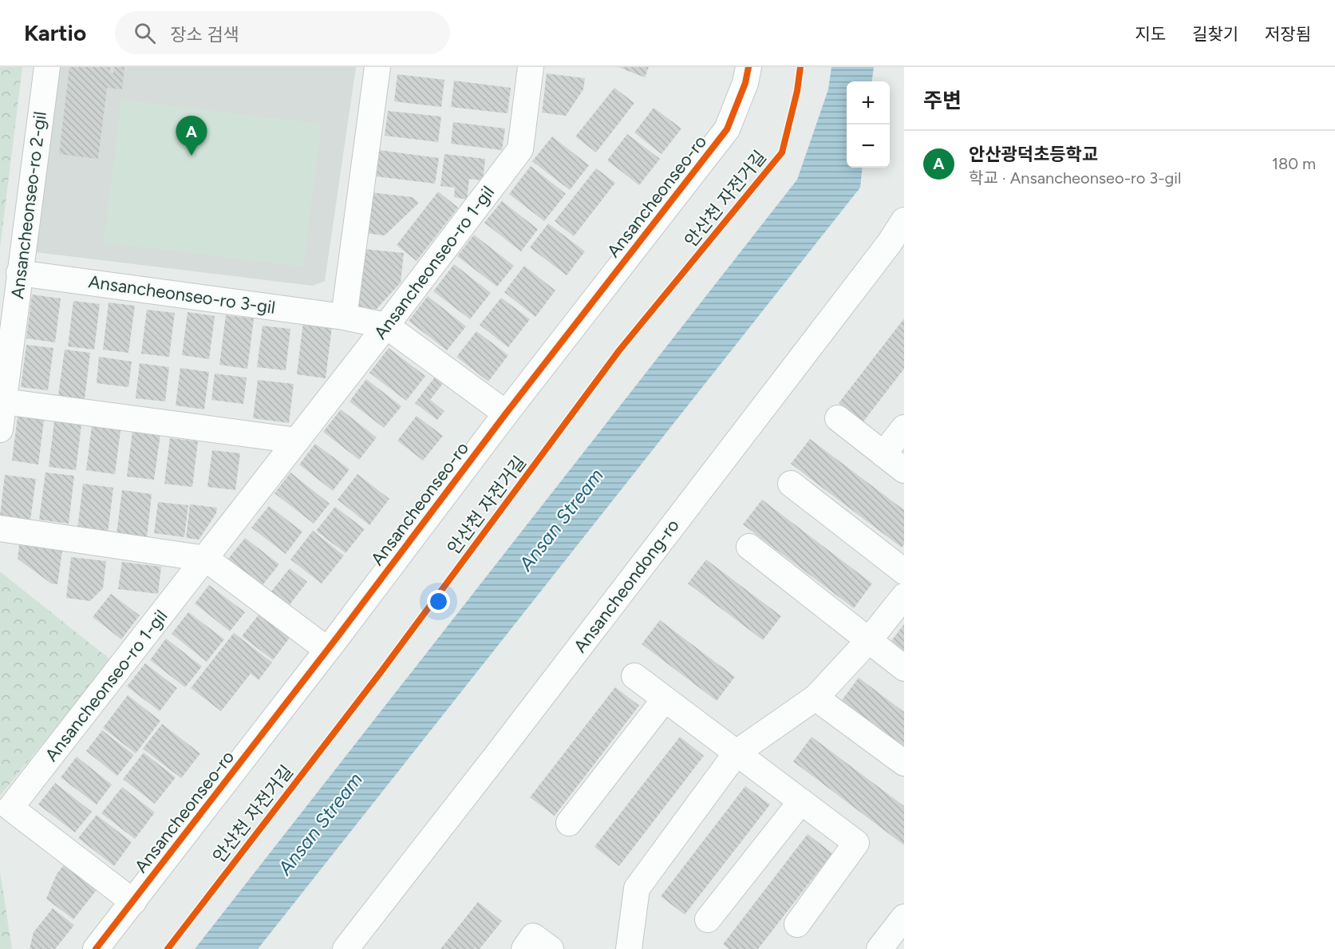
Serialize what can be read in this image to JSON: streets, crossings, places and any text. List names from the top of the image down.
{
  "streets": {
    "street": [
      "Ansancheonseo-ro",
      "Ansancheonseo-ro 2-gil",
      "Ansancheonseo-ro 1-gil",
      "Ansancheonseo-ro 3-gil",
      "Ansancheondong-ro"
    ],
    "cycle path": ["안산천 자전거길"]
  },
  "crossings": [
    ["Ansancheonseo-ro", "Ansancheonseo-ro 1-gil"],
    ["Ansancheonseo-ro", "Ansancheonseo-ro 3-gil"],
    ["Ansancheonseo-ro 2-gil", "Ansancheonseo-ro 3-gil"],
    ["Ansancheonseo-ro 1-gil", "Ansancheonseo-ro 3-gil"]
  ],
  "water": ["Ansan Stream"],
  "page": {
    "header": "Kartio",
    "search": "장소 검색",
    "nav": ["지도", "길찾기", "저장됨"],
    "heading": "주변",
    "map_buttons": ["+", "−"],
    "pins": "A",
    "list": [
      {
        "mark": "A",
        "name": "안산광덕초등학교",
        "note": "학교 · Ansancheonseo-ro 3-gil",
        "value": "180 m"
      }
    ]
  }
}
